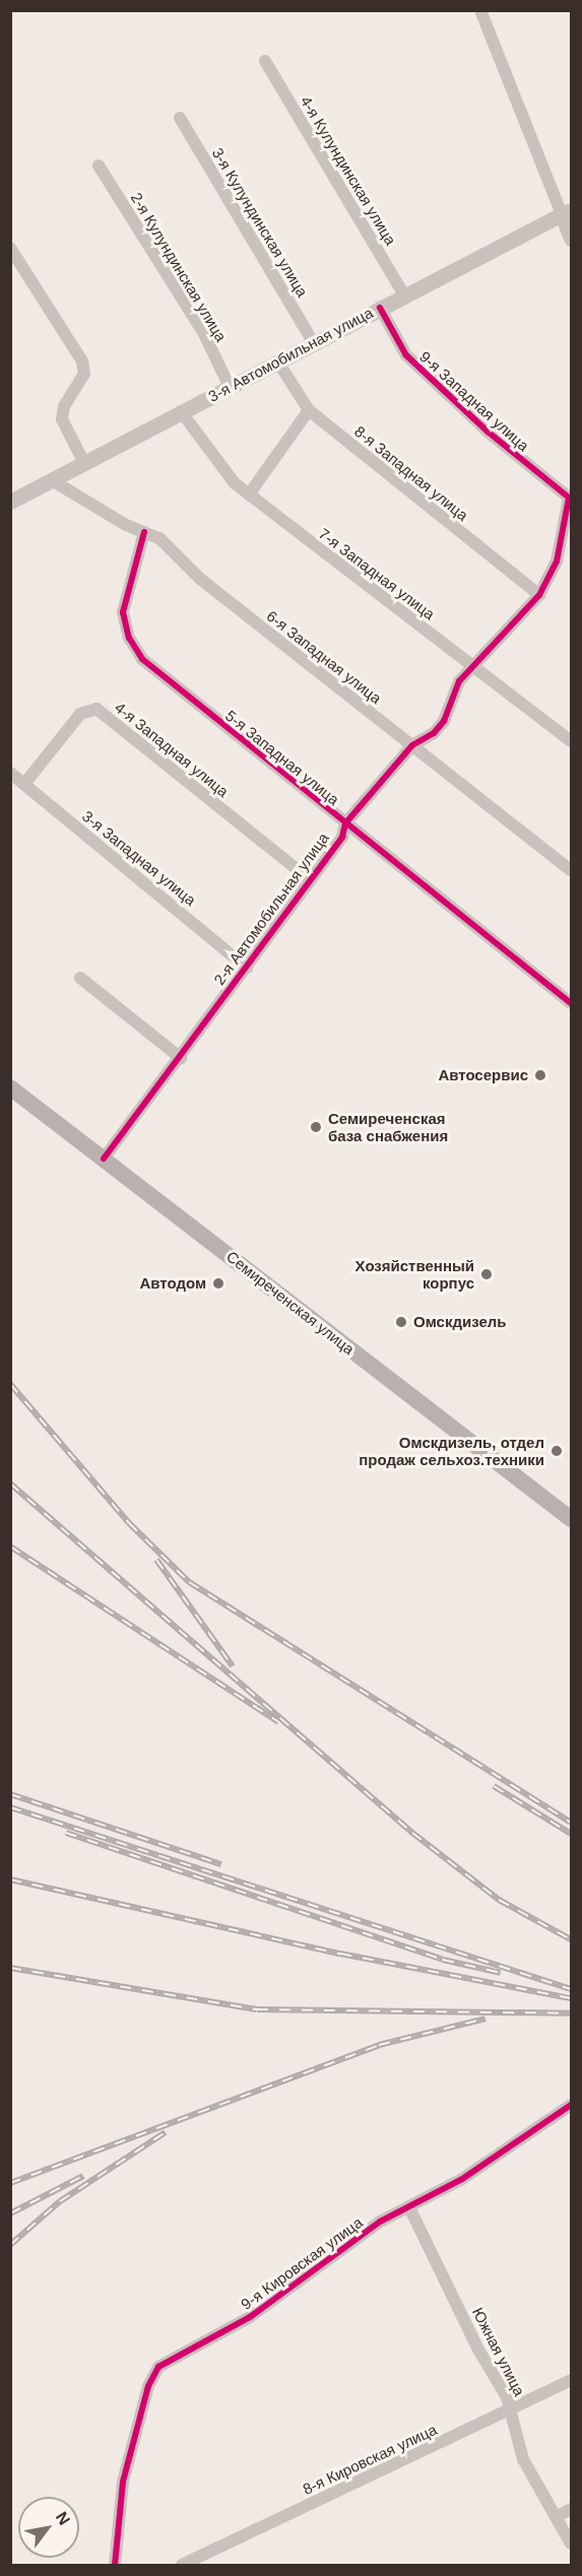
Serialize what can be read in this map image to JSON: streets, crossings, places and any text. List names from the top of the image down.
{
  "streets": {
    "main road": ["Семиреченская улица"],
    "street": [
      "4-я Кулундинская улица",
      "3-я Кулундинская улица",
      "2-я Кулундинская улица",
      "3-я Автомобильная улица",
      "9-я Западная улица",
      "8-я Западная улица",
      "7-я Западная улица",
      "6-я Западная улица",
      "4-я Западная улица",
      "5-я Западная улица",
      "3-я Западная улица",
      "2-я Автомобильная улица",
      "9-я Кировская улица",
      "Южная улица",
      "8-я Кировская улица"
    ]
  },
  "crossings": [
    ["4-я Кулундинская улица", "3-я Автомобильная улица"],
    ["3-я Кулундинская улица", "3-я Автомобильная улица"],
    ["2-я Кулундинская улица", "3-я Автомобильная улица"],
    ["3-я Автомобильная улица", "9-я Западная улица"],
    ["3-я Автомобильная улица", "8-я Западная улица"],
    ["3-я Автомобильная улица", "7-я Западная улица"],
    ["3-я Автомобильная улица", "6-я Западная улица"],
    ["9-я Западная улица", "2-я Автомобильная улица"],
    ["8-я Западная улица", "2-я Автомобильная улица"],
    ["7-я Западная улица", "2-я Автомобильная улица"],
    ["6-я Западная улица", "5-я Западная улица"],
    ["6-я Западная улица", "2-я Автомобильная улица"],
    ["4-я Западная улица", "3-я Западная улица"],
    ["4-я Западная улица", "2-я Автомобильная улица"],
    ["5-я Западная улица", "2-я Автомобильная улица"],
    ["3-я Западная улица", "2-я Автомобильная улица"],
    ["2-я Автомобильная улица", "Семиреченская улица"],
    ["9-я Кировская улица", "Южная улица"],
    ["Южная улица", "8-я Кировская улица"]
  ],
  "places": [
    "Автосервис",
    "Семиреченская база снабжения",
    "Хозяйственный корпус",
    "Автодом",
    "Омскдизель",
    "Омскдизель, отдел продаж сельхоз.техники"
  ],
  "north": "top right"
}
